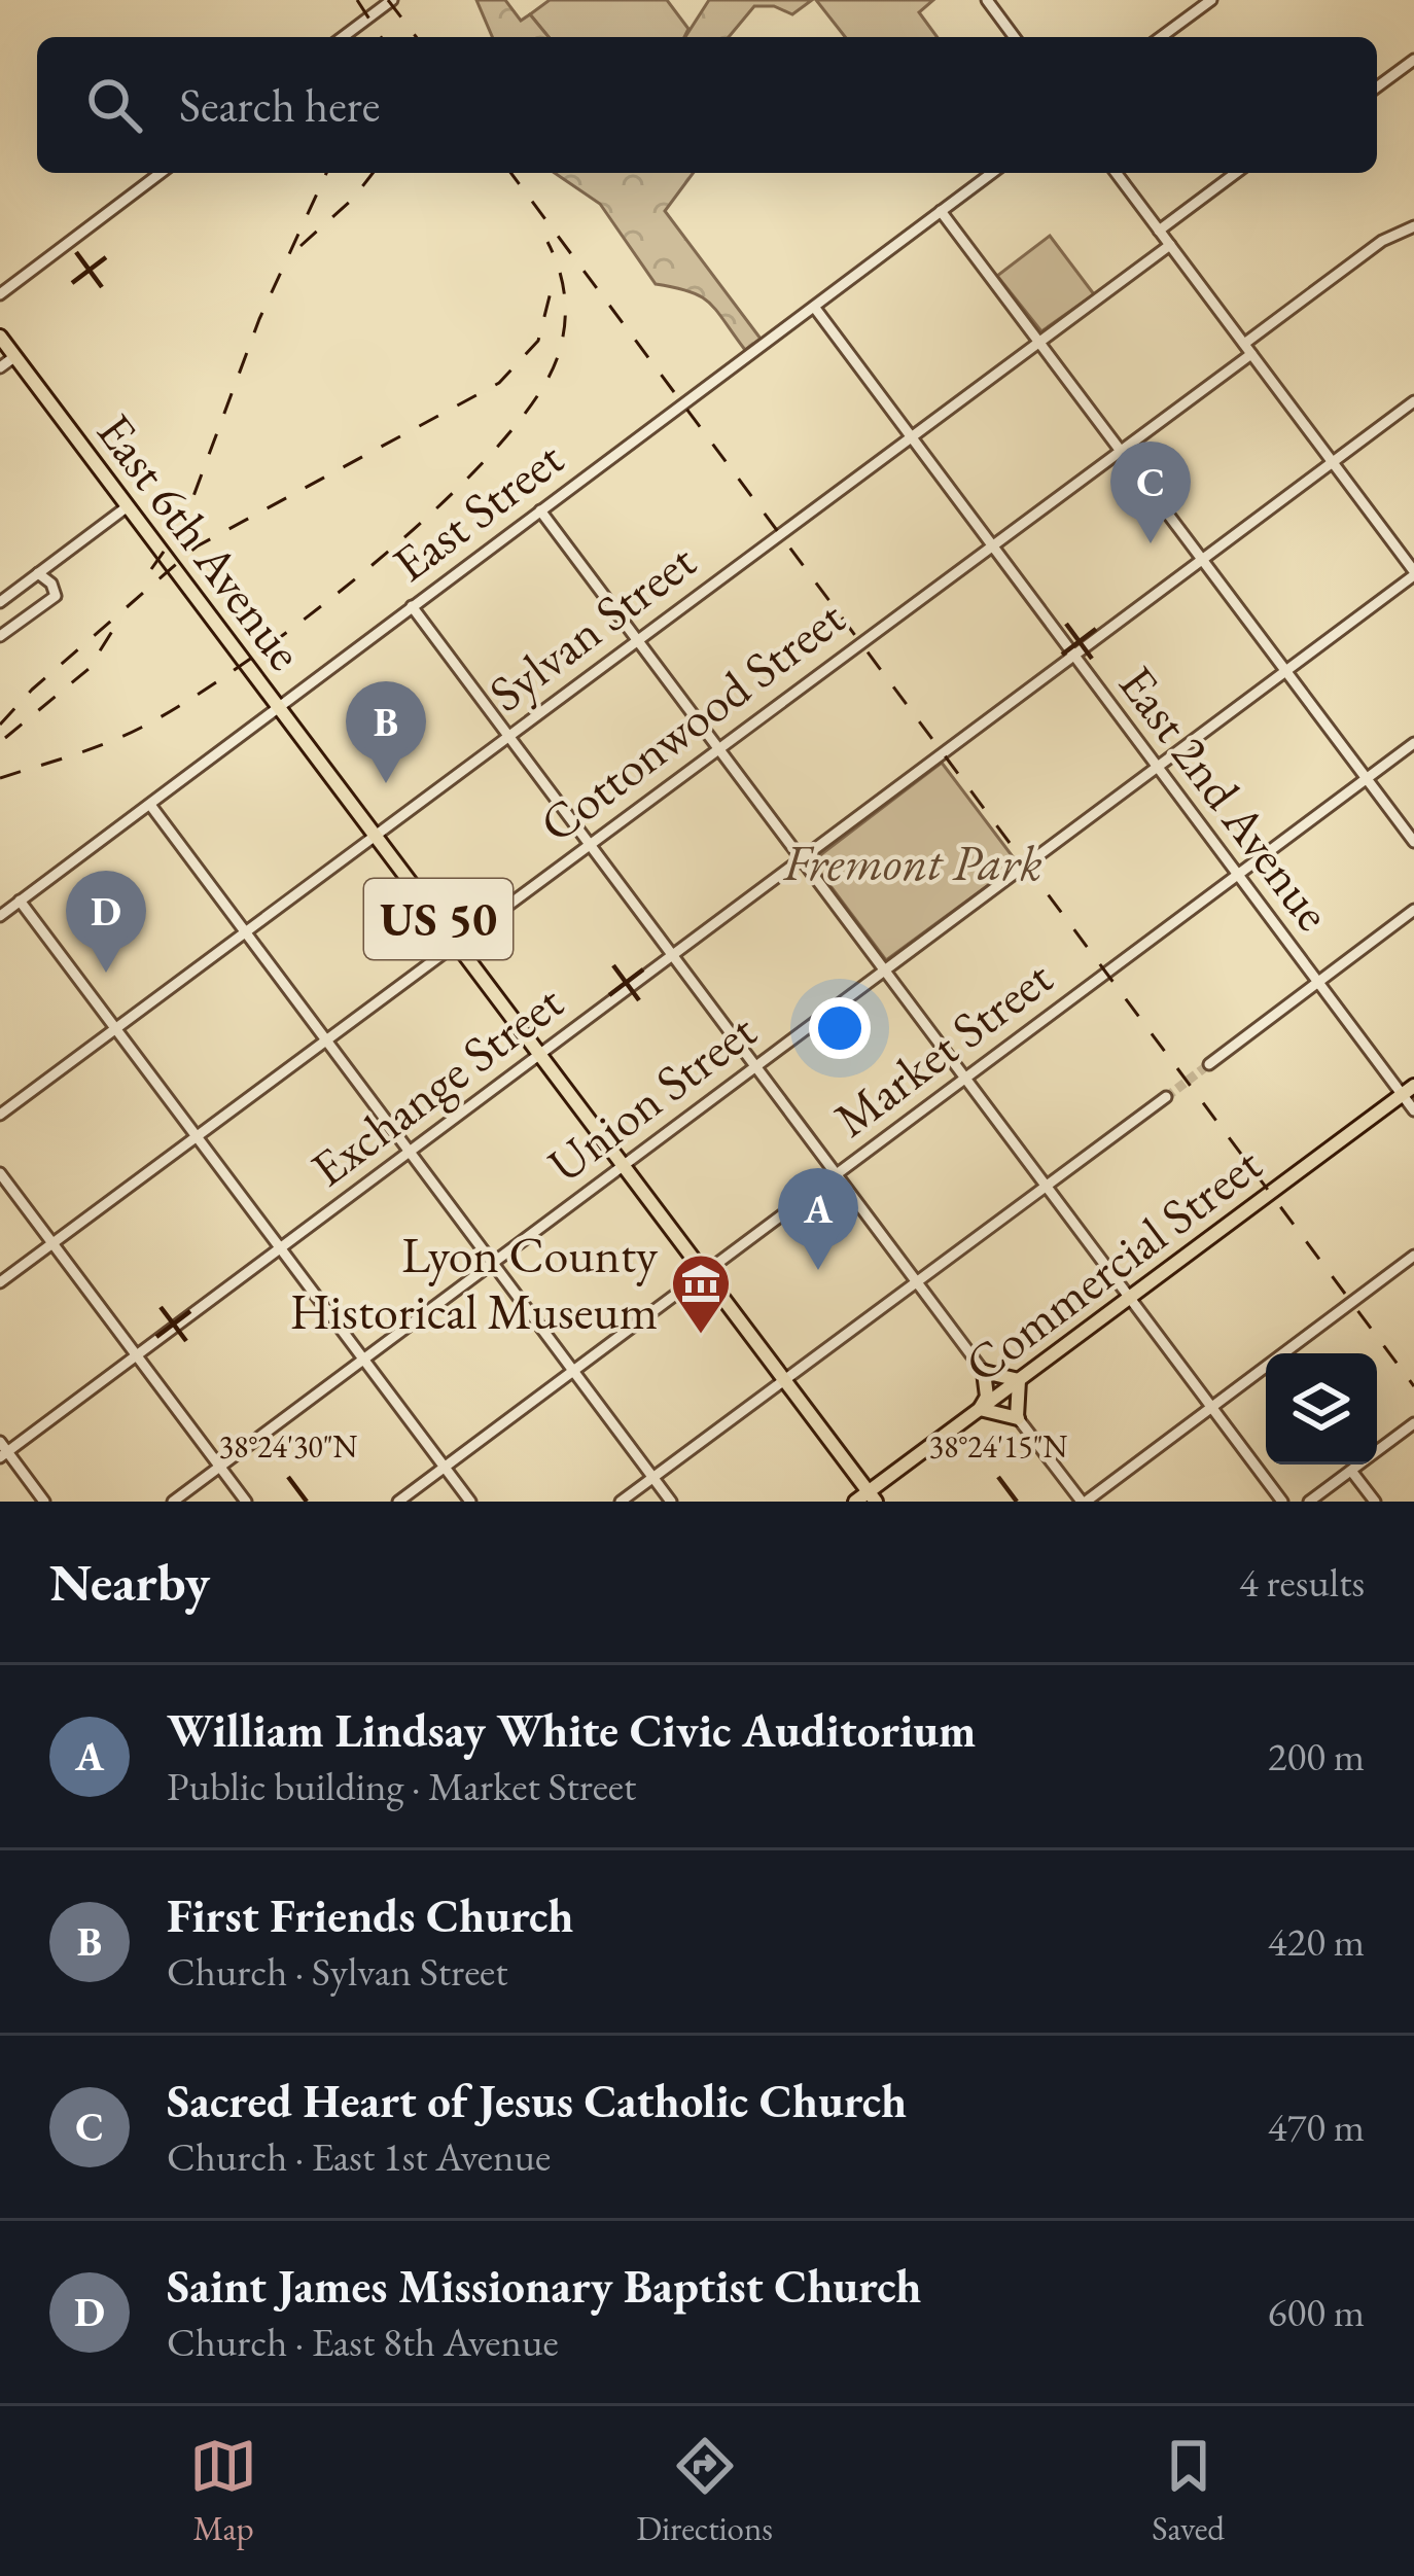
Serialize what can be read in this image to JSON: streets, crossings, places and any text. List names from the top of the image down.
{
  "streets": {
    "main road": ["East 6th Avenue", "US 50", "Commercial Street"],
    "street": [
      "East Street",
      "Sylvan Street",
      "Cottonwood Street",
      "East 2nd Avenue",
      "Market Street",
      "Exchange Street",
      "Union Street"
    ]
  },
  "crossings": [
    ["East Street", "East 6th Avenue"],
    ["East Street", "East 2nd Avenue"],
    ["East 6th Avenue", "Sylvan Street"],
    ["East 6th Avenue", "Cottonwood Street"],
    ["East 6th Avenue", "Market Street"],
    ["East 6th Avenue", "Exchange Street"],
    ["East 6th Avenue", "Union Street"],
    ["East 6th Avenue", "Commercial Street"],
    ["Sylvan Street", "East 2nd Avenue"],
    ["Cottonwood Street", "East 2nd Avenue"],
    ["East 2nd Avenue", "Market Street"],
    ["East 2nd Avenue", "Exchange Street"],
    ["East 2nd Avenue", "Union Street"],
    ["East 2nd Avenue", "Commercial Street"]
  ],
  "parks": ["Fremont Park"],
  "places": {
    "museum": ["Lyon County Historical Museum"]
  },
  "page": {
    "search": "Search here",
    "pins": [
      "C",
      "B",
      "D",
      "A"
    ],
    "heading": ["Nearby", "4 results"],
    "list": [
      {
        "mark": "A",
        "name": "William Lindsay White Civic Auditorium",
        "note": "Public building · Market Street",
        "value": "200 m"
      },
      {
        "mark": "B",
        "name": "First Friends Church",
        "note": "Church · Sylvan Street",
        "value": "420 m"
      },
      {
        "mark": "C",
        "name": "Sacred Heart of Jesus Catholic Church",
        "note": "Church · East 1st Avenue",
        "value": "470 m"
      },
      {
        "mark": "D",
        "name": "Saint James Missionary Baptist Church",
        "note": "Church · East 8th Avenue",
        "value": "600 m"
      }
    ],
    "nav": ["Map", "Directions", "Saved"]
  },
  "coordinates": ["38°24'30\"N", "38°24'15\"N"]
}
